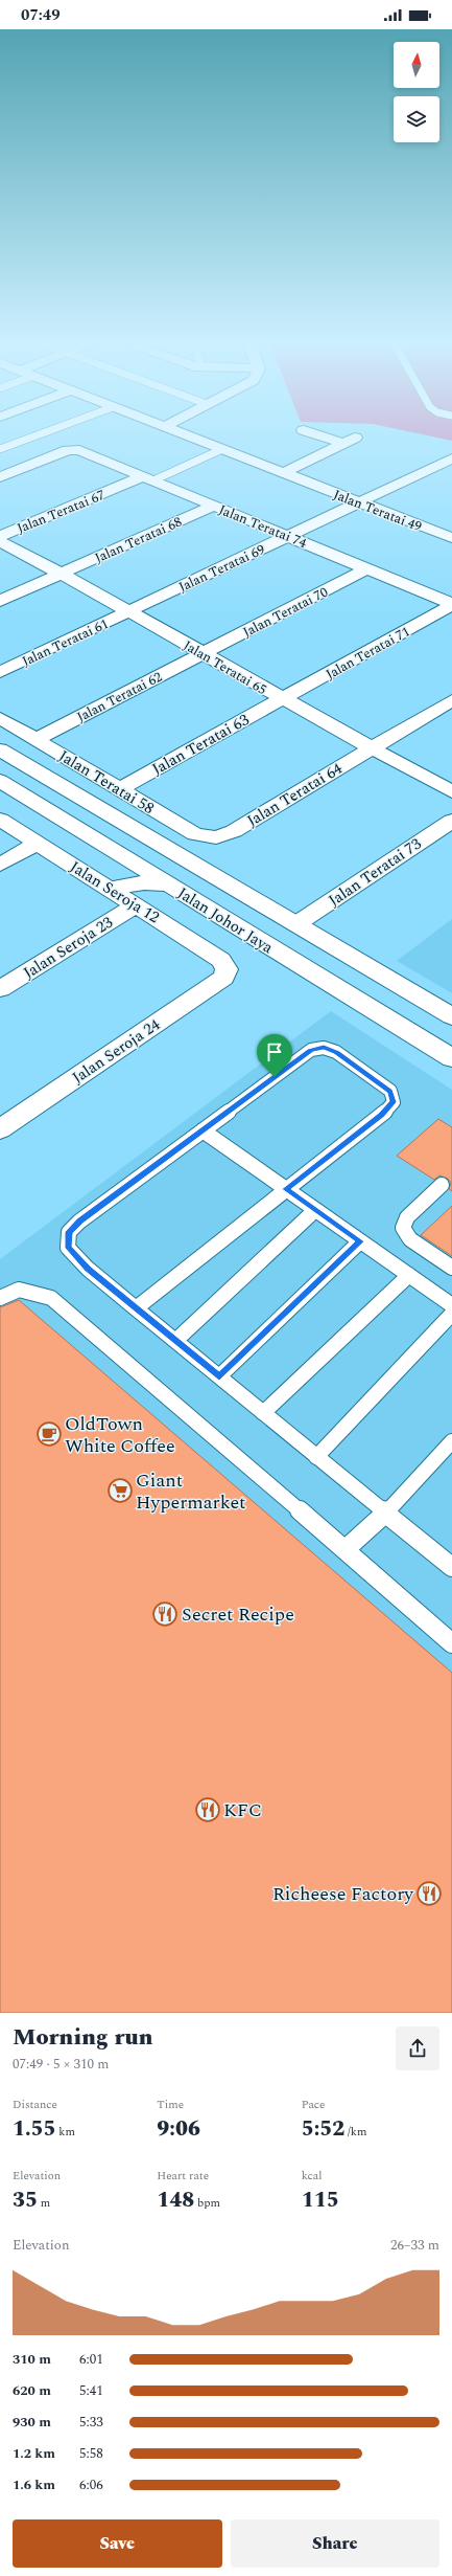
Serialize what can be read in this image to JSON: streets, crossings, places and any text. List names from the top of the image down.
{
  "streets": {
    "street": [
      "Jalan Teratai 49",
      "Jalan Teratai 67",
      "Jalan Teratai 74",
      "Jalan Teratai 68",
      "Jalan Teratai 69",
      "Jalan Teratai 70",
      "Jalan Teratai 61",
      "Jalan Teratai 71",
      "Jalan Teratai 65",
      "Jalan Teratai 62",
      "Jalan Teratai 63",
      "Jalan Teratai 58",
      "Jalan Teratai 64",
      "Jalan Teratai 73",
      "Jalan Seroja 12",
      "Jalan Johor Jaya",
      "Jalan Seroja 23",
      "Jalan Seroja 24"
    ]
  },
  "crossings": [
    ["Jalan Teratai 49", "Jalan Teratai 69"],
    ["Jalan Teratai 67", "Jalan Teratai 74"],
    ["Jalan Teratai 74", "Jalan Teratai 68"],
    ["Jalan Teratai 74", "Jalan Teratai 69"],
    ["Jalan Teratai 74", "Jalan Teratai 70"],
    ["Jalan Teratai 74", "Jalan Teratai 71"],
    ["Jalan Teratai 68", "Jalan Teratai 65"],
    ["Jalan Teratai 69", "Jalan Teratai 61"],
    ["Jalan Teratai 69", "Jalan Teratai 65"],
    ["Jalan Teratai 70", "Jalan Teratai 65"],
    ["Jalan Teratai 70", "Jalan Teratai 62"],
    ["Jalan Teratai 61", "Jalan Teratai 65"],
    ["Jalan Teratai 71", "Jalan Teratai 65"],
    ["Jalan Teratai 71", "Jalan Teratai 63"],
    ["Jalan Teratai 65", "Jalan Teratai 62"],
    ["Jalan Teratai 65", "Jalan Teratai 63"],
    ["Jalan Teratai 65", "Jalan Teratai 64"],
    ["Jalan Teratai 62", "Jalan Teratai 58"],
    ["Jalan Teratai 63", "Jalan Teratai 58"],
    ["Jalan Teratai 58", "Jalan Teratai 64"],
    ["Jalan Teratai 73", "Jalan Johor Jaya"],
    ["Jalan Seroja 12", "Jalan Seroja 23"],
    ["Jalan Seroja 12", "Jalan Seroja 24"]
  ],
  "places": {
    "cafe": ["OldTown White Coffee"],
    "supermarket": ["Giant Hypermarket"],
    "restaurant": ["Secret Recipe", "KFC", "Richeese Factory"]
  },
  "north": "top",
  "page": {
    "status": "07:49",
    "heading": ["Morning run", "07:49 · 5 × 310 m"],
    "stats": [
      ["Distance", "1.55 km"],
      ["Time", "9:06"],
      ["Pace", "5:52 /km"],
      ["Elevation", "35 m"],
      ["Heart rate", "148 bpm"],
      ["kcal", "115"]
    ],
    "chart": ["Elevation", "26–33 m"],
    "list": [
      {
        "name": "310 m",
        "note": "6:01"
      },
      {
        "name": "620 m",
        "note": "5:41"
      },
      {
        "name": "930 m",
        "note": "5:33"
      },
      {
        "name": "1.2 km",
        "note": "5:58"
      },
      {
        "name": "1.6 km",
        "note": "6:06"
      }
    ],
    "buttons": ["Save", "Share"]
  }
}
